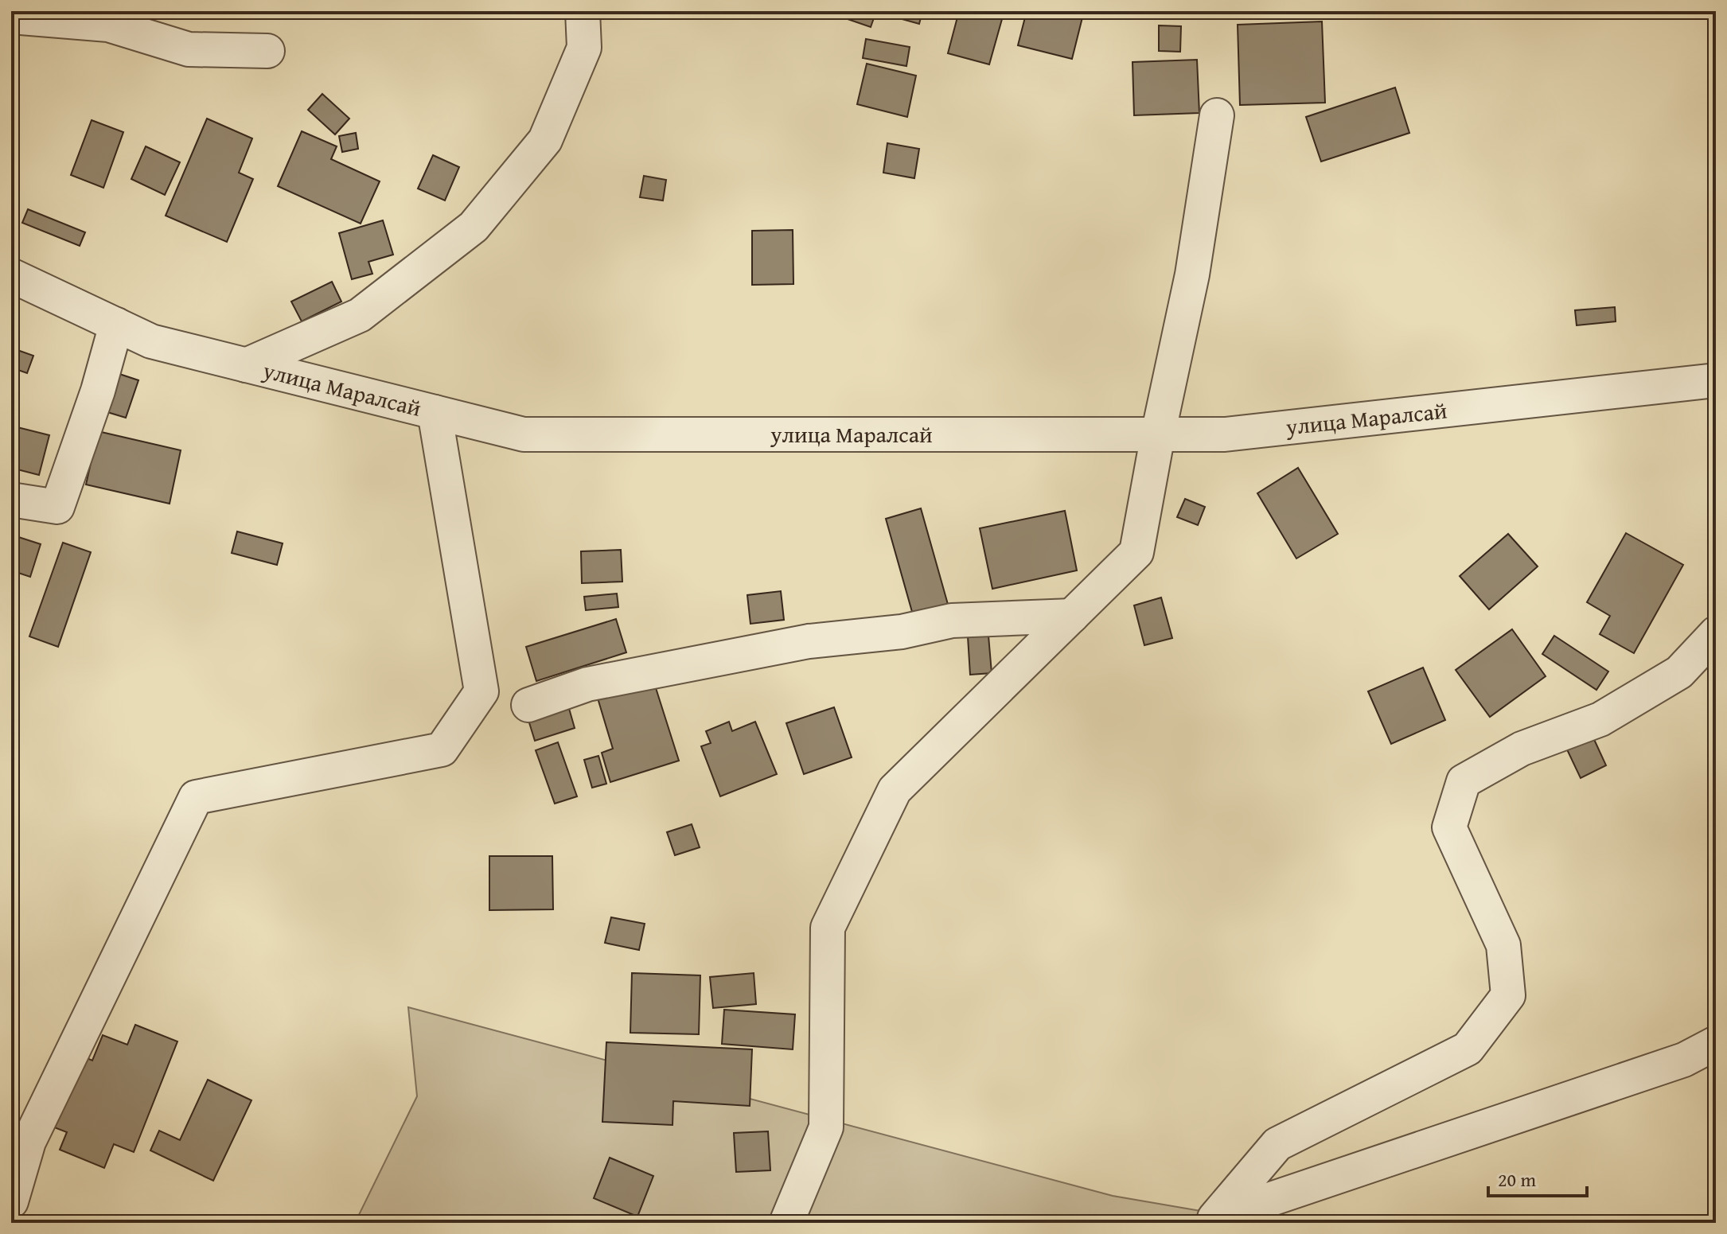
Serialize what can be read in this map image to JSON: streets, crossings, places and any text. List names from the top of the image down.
{
  "streets": {
    "street": ["улица Маралсай"]
  },
  "scale_bar": "20 m"
}
